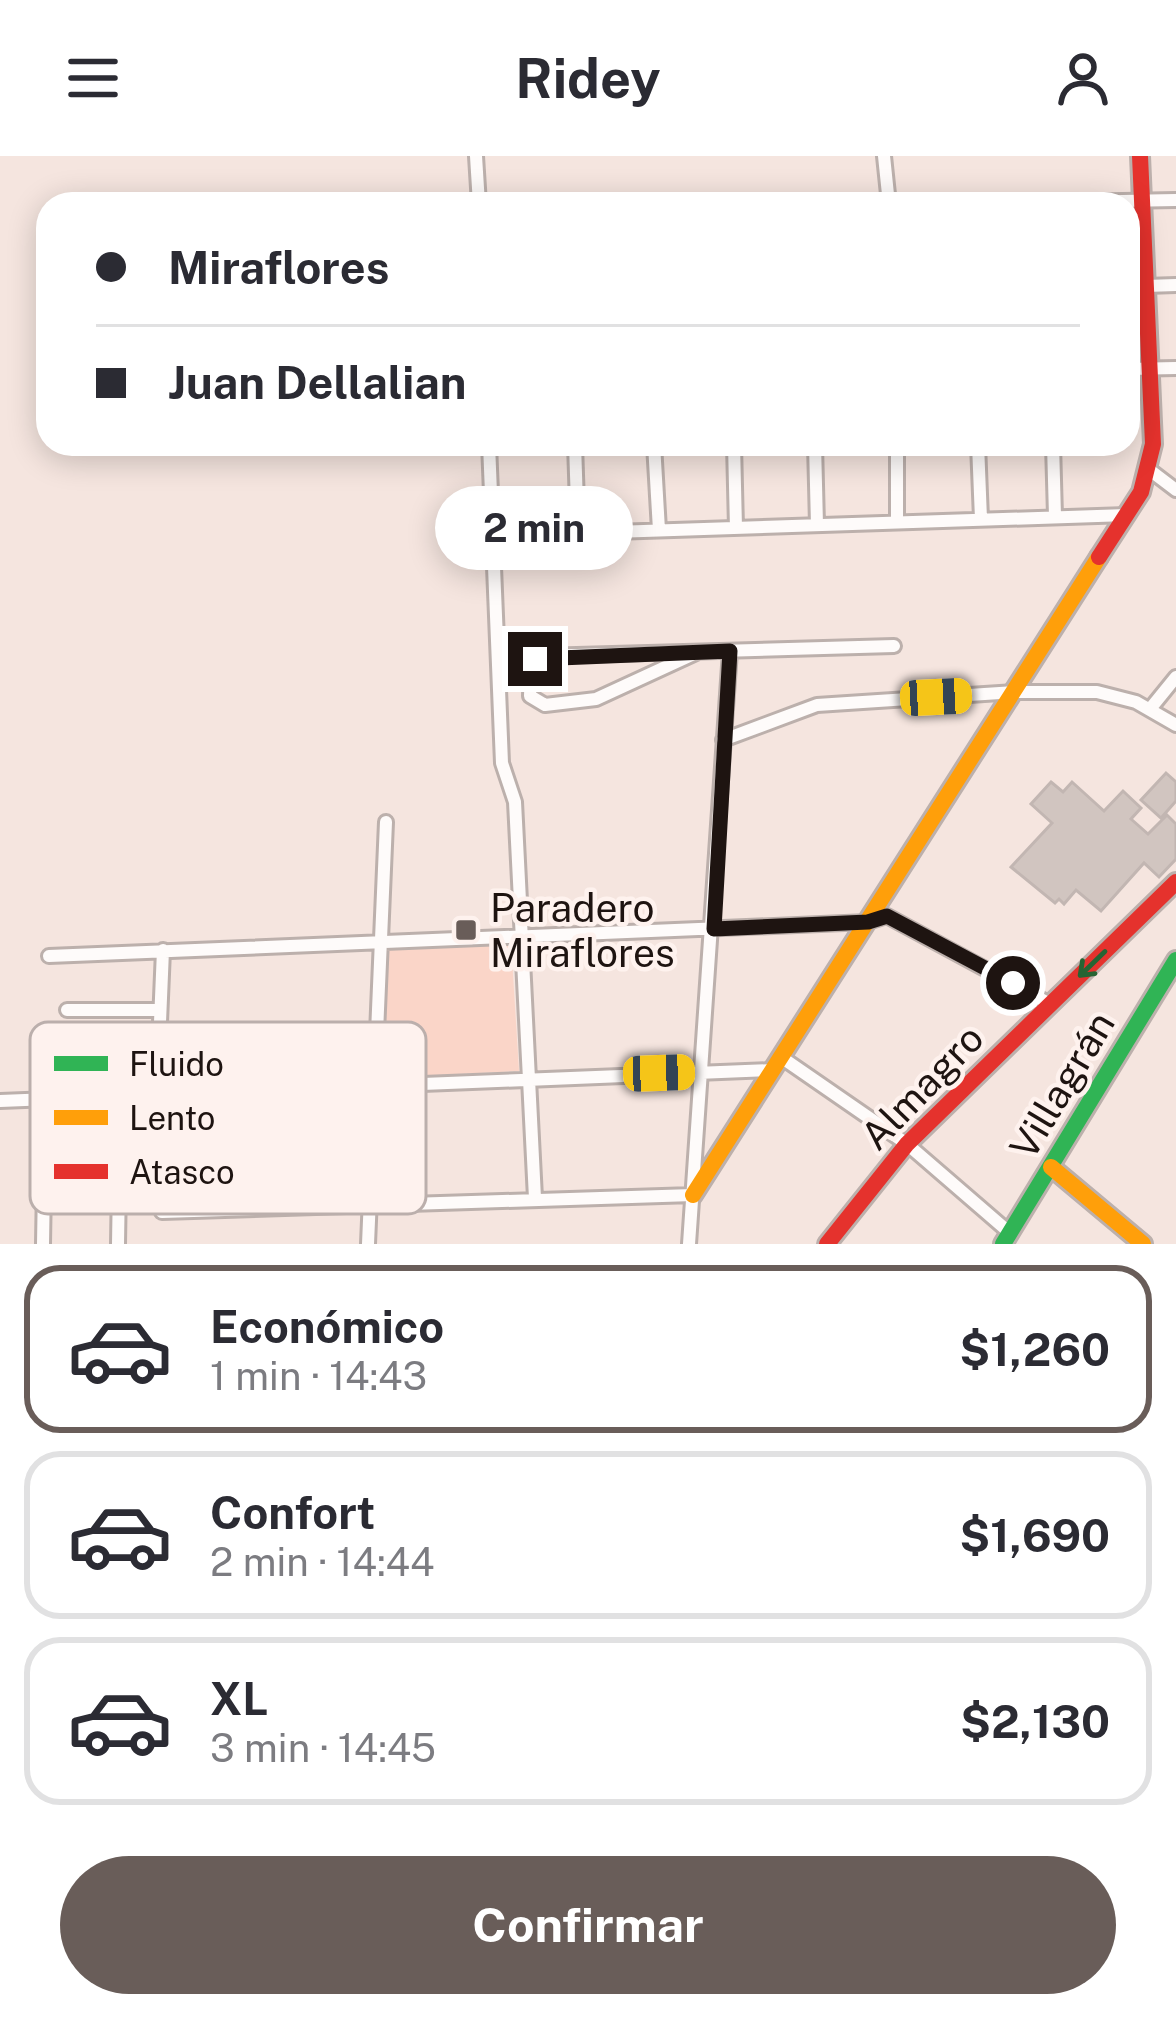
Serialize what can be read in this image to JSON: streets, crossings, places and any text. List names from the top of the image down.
{
  "streets": {
    "street": ["Villagrán", "Almagro"]
  },
  "places": {
    "transit": ["Paradero Miraflores"]
  },
  "legend": ["Fluido", "Lento", "Atasco"],
  "page": {
    "header": "Ridey",
    "banner": ["Miraflores", "Juan Dellalian"],
    "bubble": "2 min",
    "list": [
      {
        "name": "Económico",
        "note": "1 min · 14:43",
        "value": "$1,260"
      },
      {
        "name": "Confort",
        "note": "2 min · 14:44",
        "value": "$1,690"
      },
      {
        "name": "XL",
        "note": "3 min · 14:45",
        "value": "$2,130"
      }
    ],
    "buttons": "Confirmar"
  }
}
